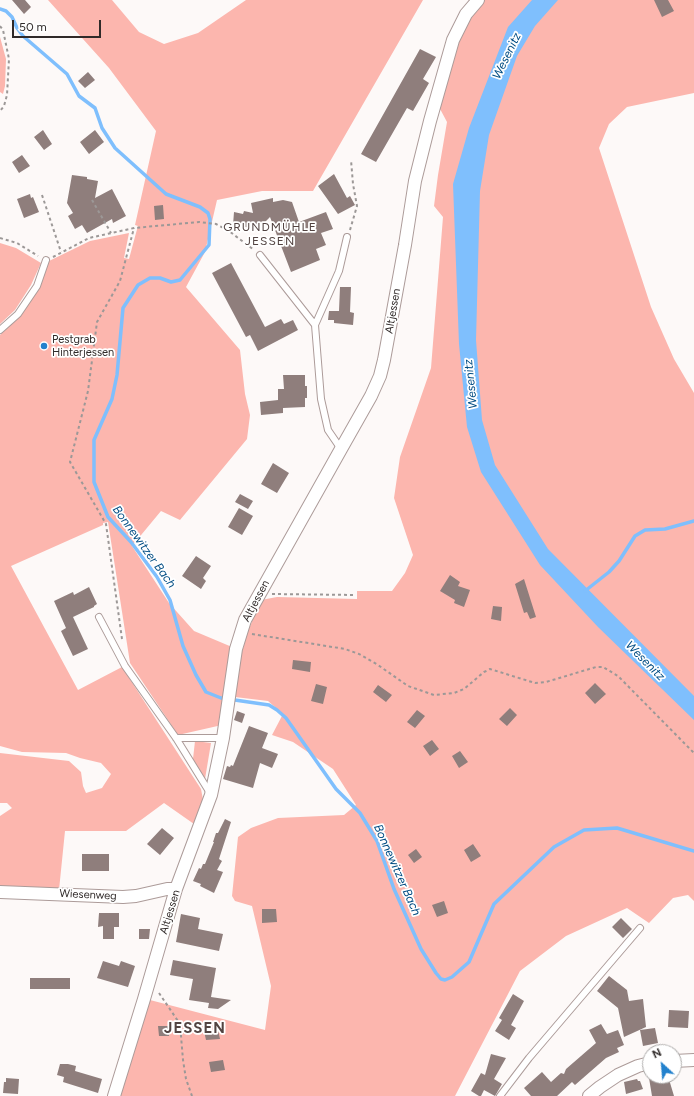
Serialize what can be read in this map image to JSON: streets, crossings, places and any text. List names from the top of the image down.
{
  "streets": {
    "street": ["Altjessen", "Wiesenweg"]
  },
  "crossings": [
    ["Altjessen", "Wiesenweg"]
  ],
  "districts": ["GRUNDMÜHLE JESSEN", "JESSEN"],
  "water": ["Wesenitz", "Bonnewitzer Bach"],
  "places": ["Pestgrab Hinterjessen"],
  "scale_bar": "50 m",
  "north": "top left"
}
